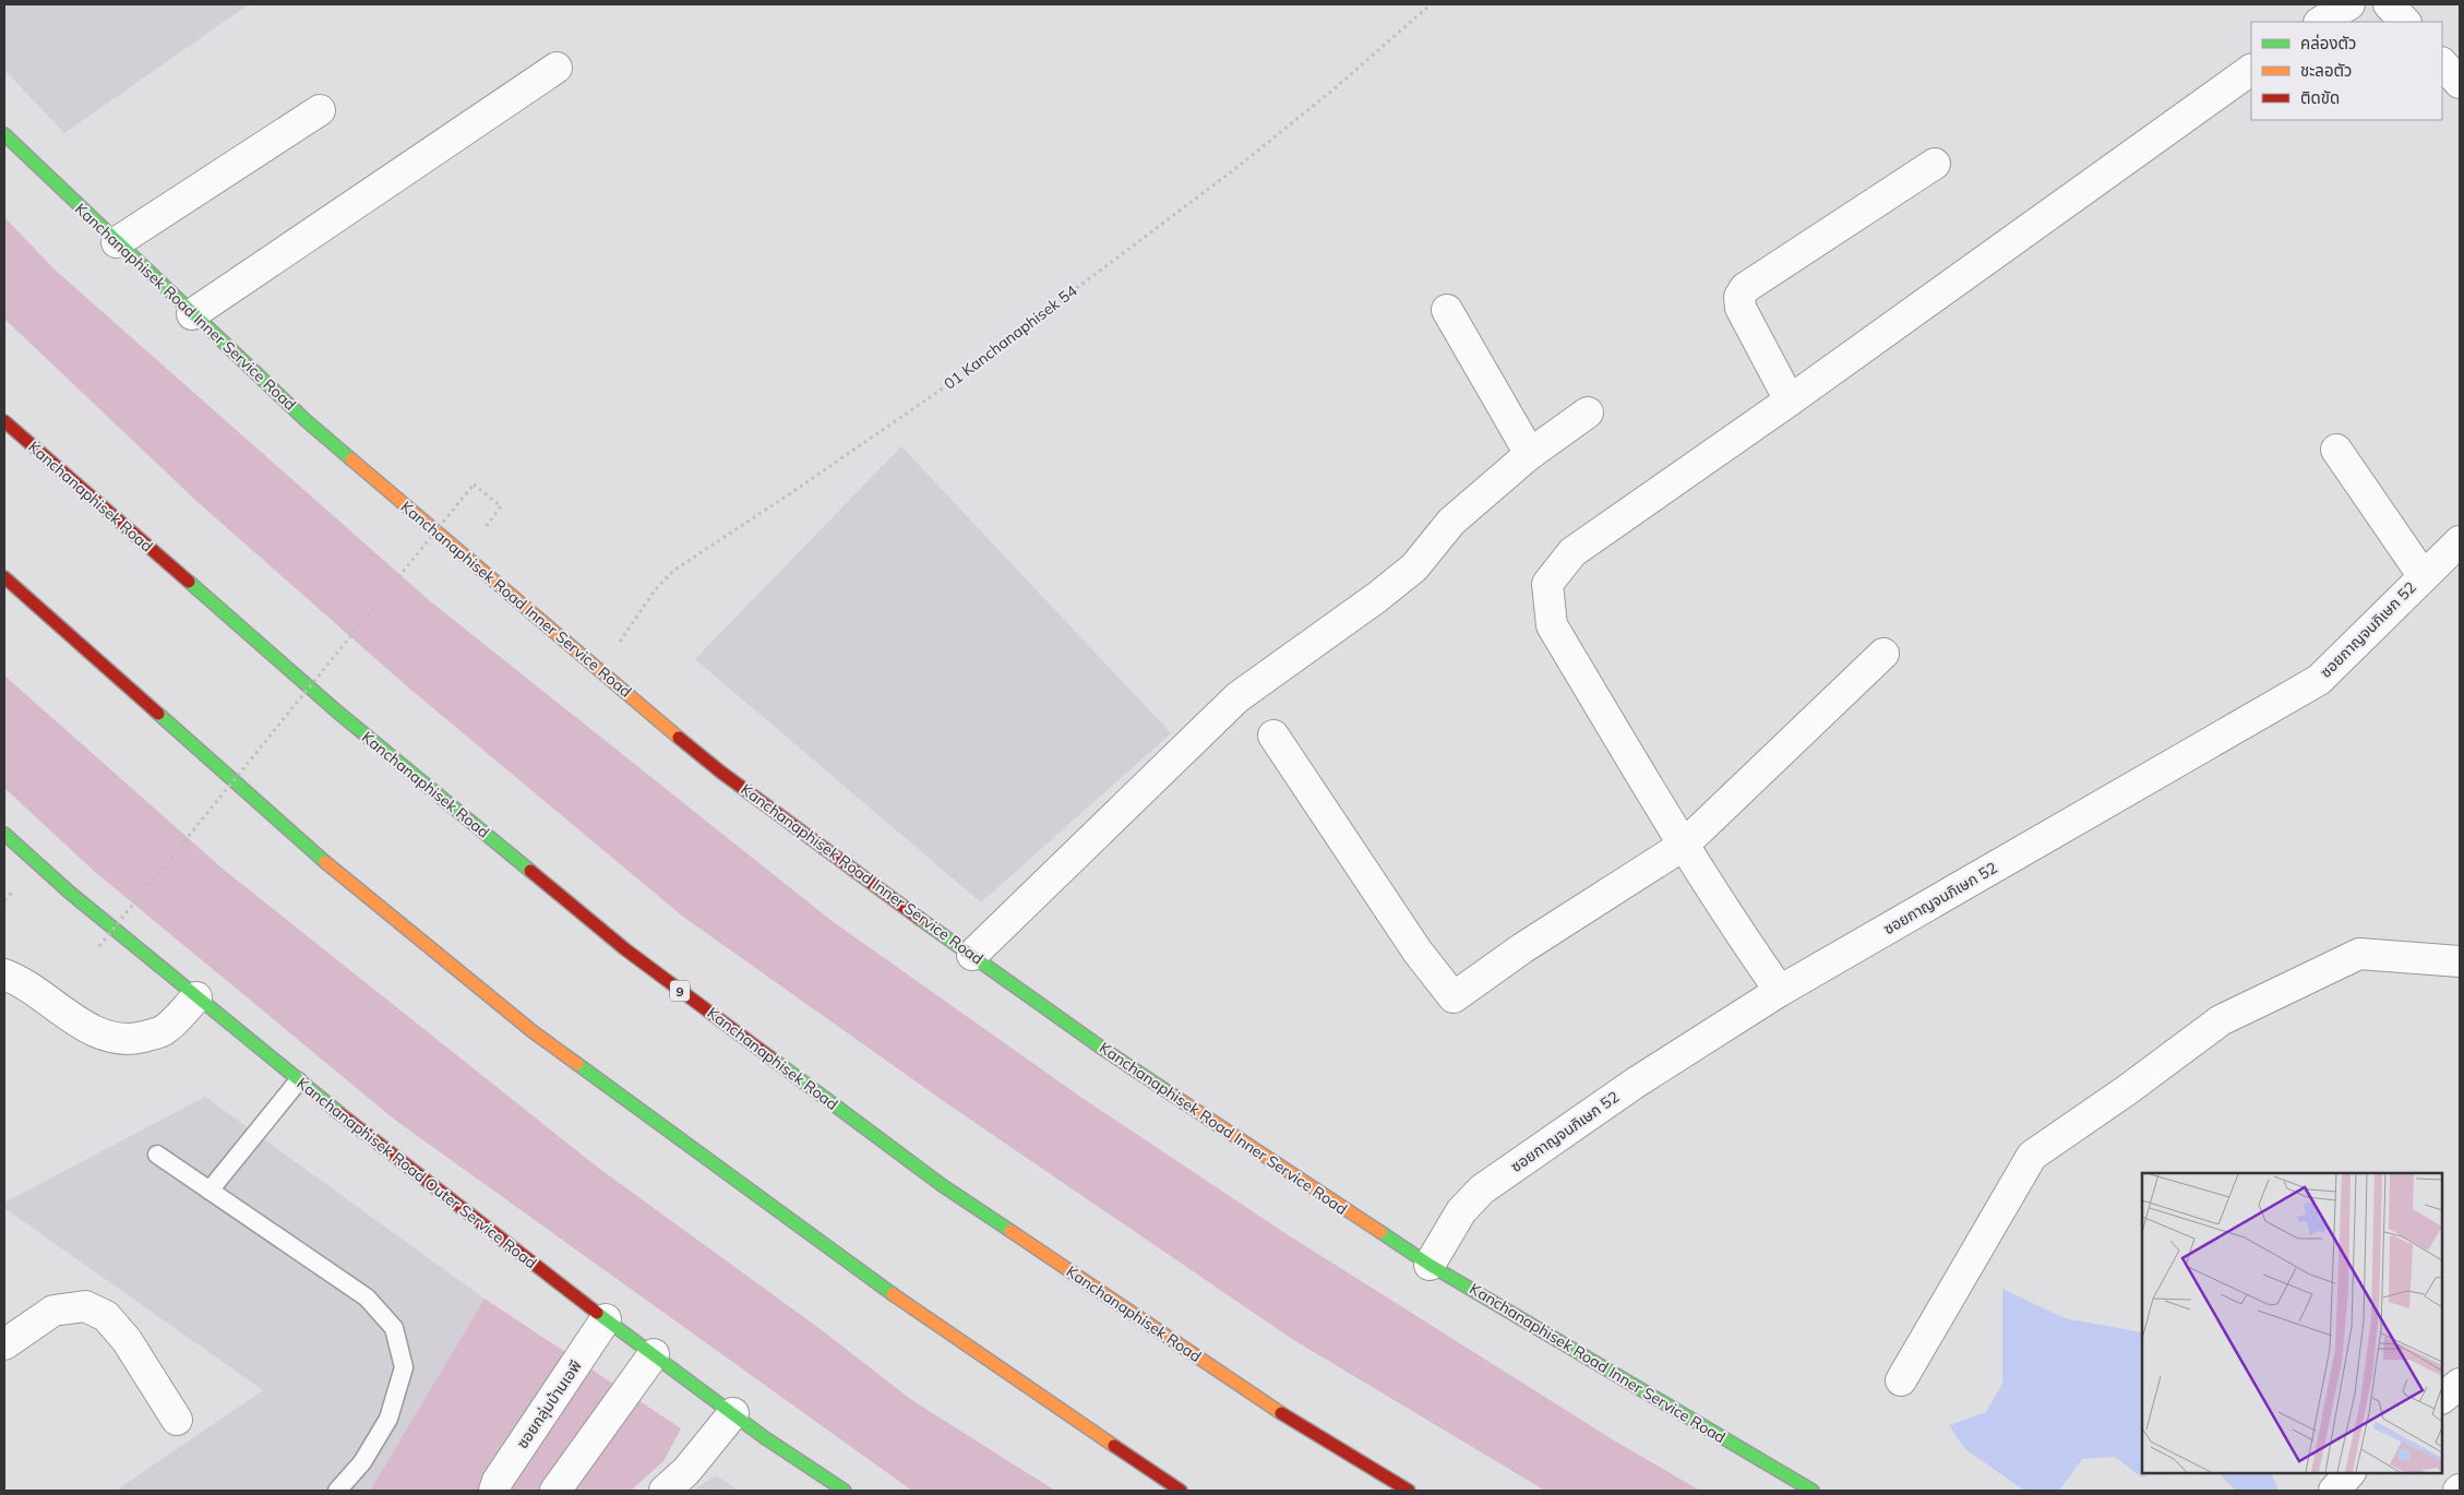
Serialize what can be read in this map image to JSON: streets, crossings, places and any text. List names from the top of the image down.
{
  "streets": {
    "main road": [
      "Kanchanaphisek Road Inner Service Road",
      "Kanchanaphisek Road",
      "9",
      "Kanchanaphisek Road Outer Service Road"
    ],
    "street": ["ซอยกาญจนภิเษก 52", "ซอยกลุ่มบ้านเอพี"],
    "path": ["01 Kanchanaphisek 54"]
  },
  "crossings": [
    ["Kanchanaphisek Road Inner Service Road", "01 Kanchanaphisek 54"],
    ["Kanchanaphisek Road Inner Service Road", "ซอยกาญจนภิเษก 52"],
    ["Kanchanaphisek Road Outer Service Road", "ซอยกลุ่มบ้านเอพี"]
  ],
  "legend": ["คล่องตัว", "ชะลอตัว", "ติดขัด"]
}
